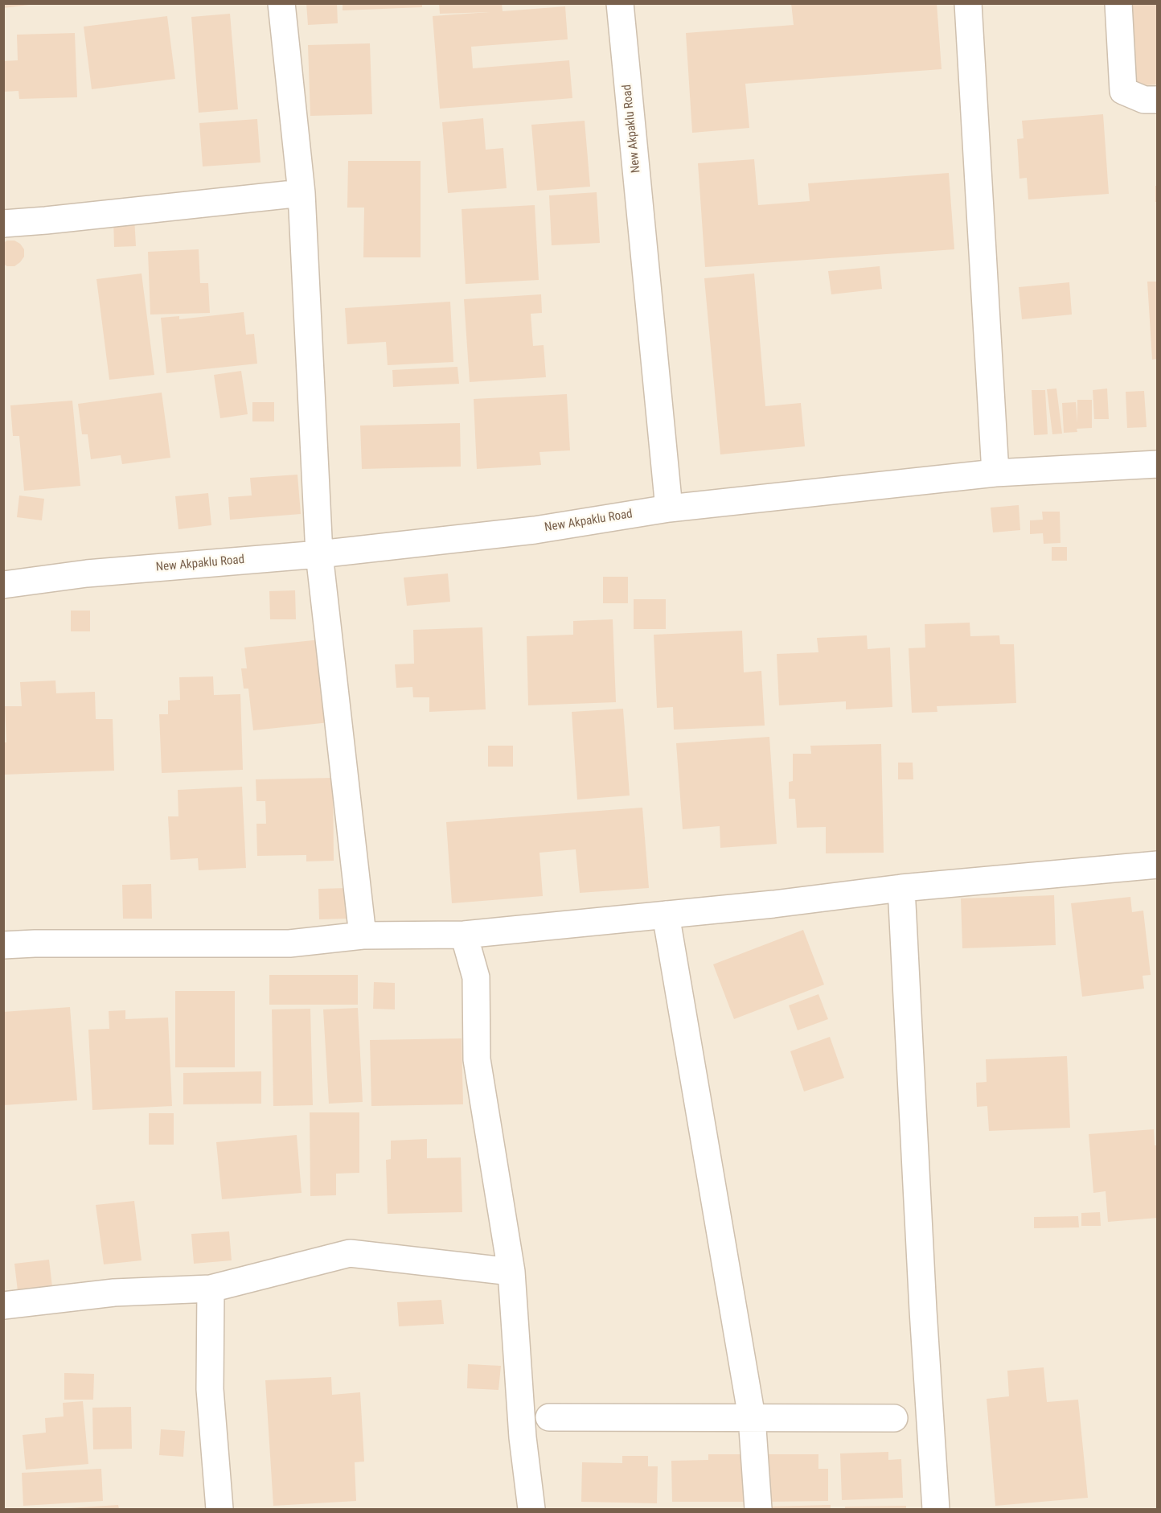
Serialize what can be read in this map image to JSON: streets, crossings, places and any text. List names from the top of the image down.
{
  "streets": {
    "street": ["New Akpaklu Road"]
  }
}
